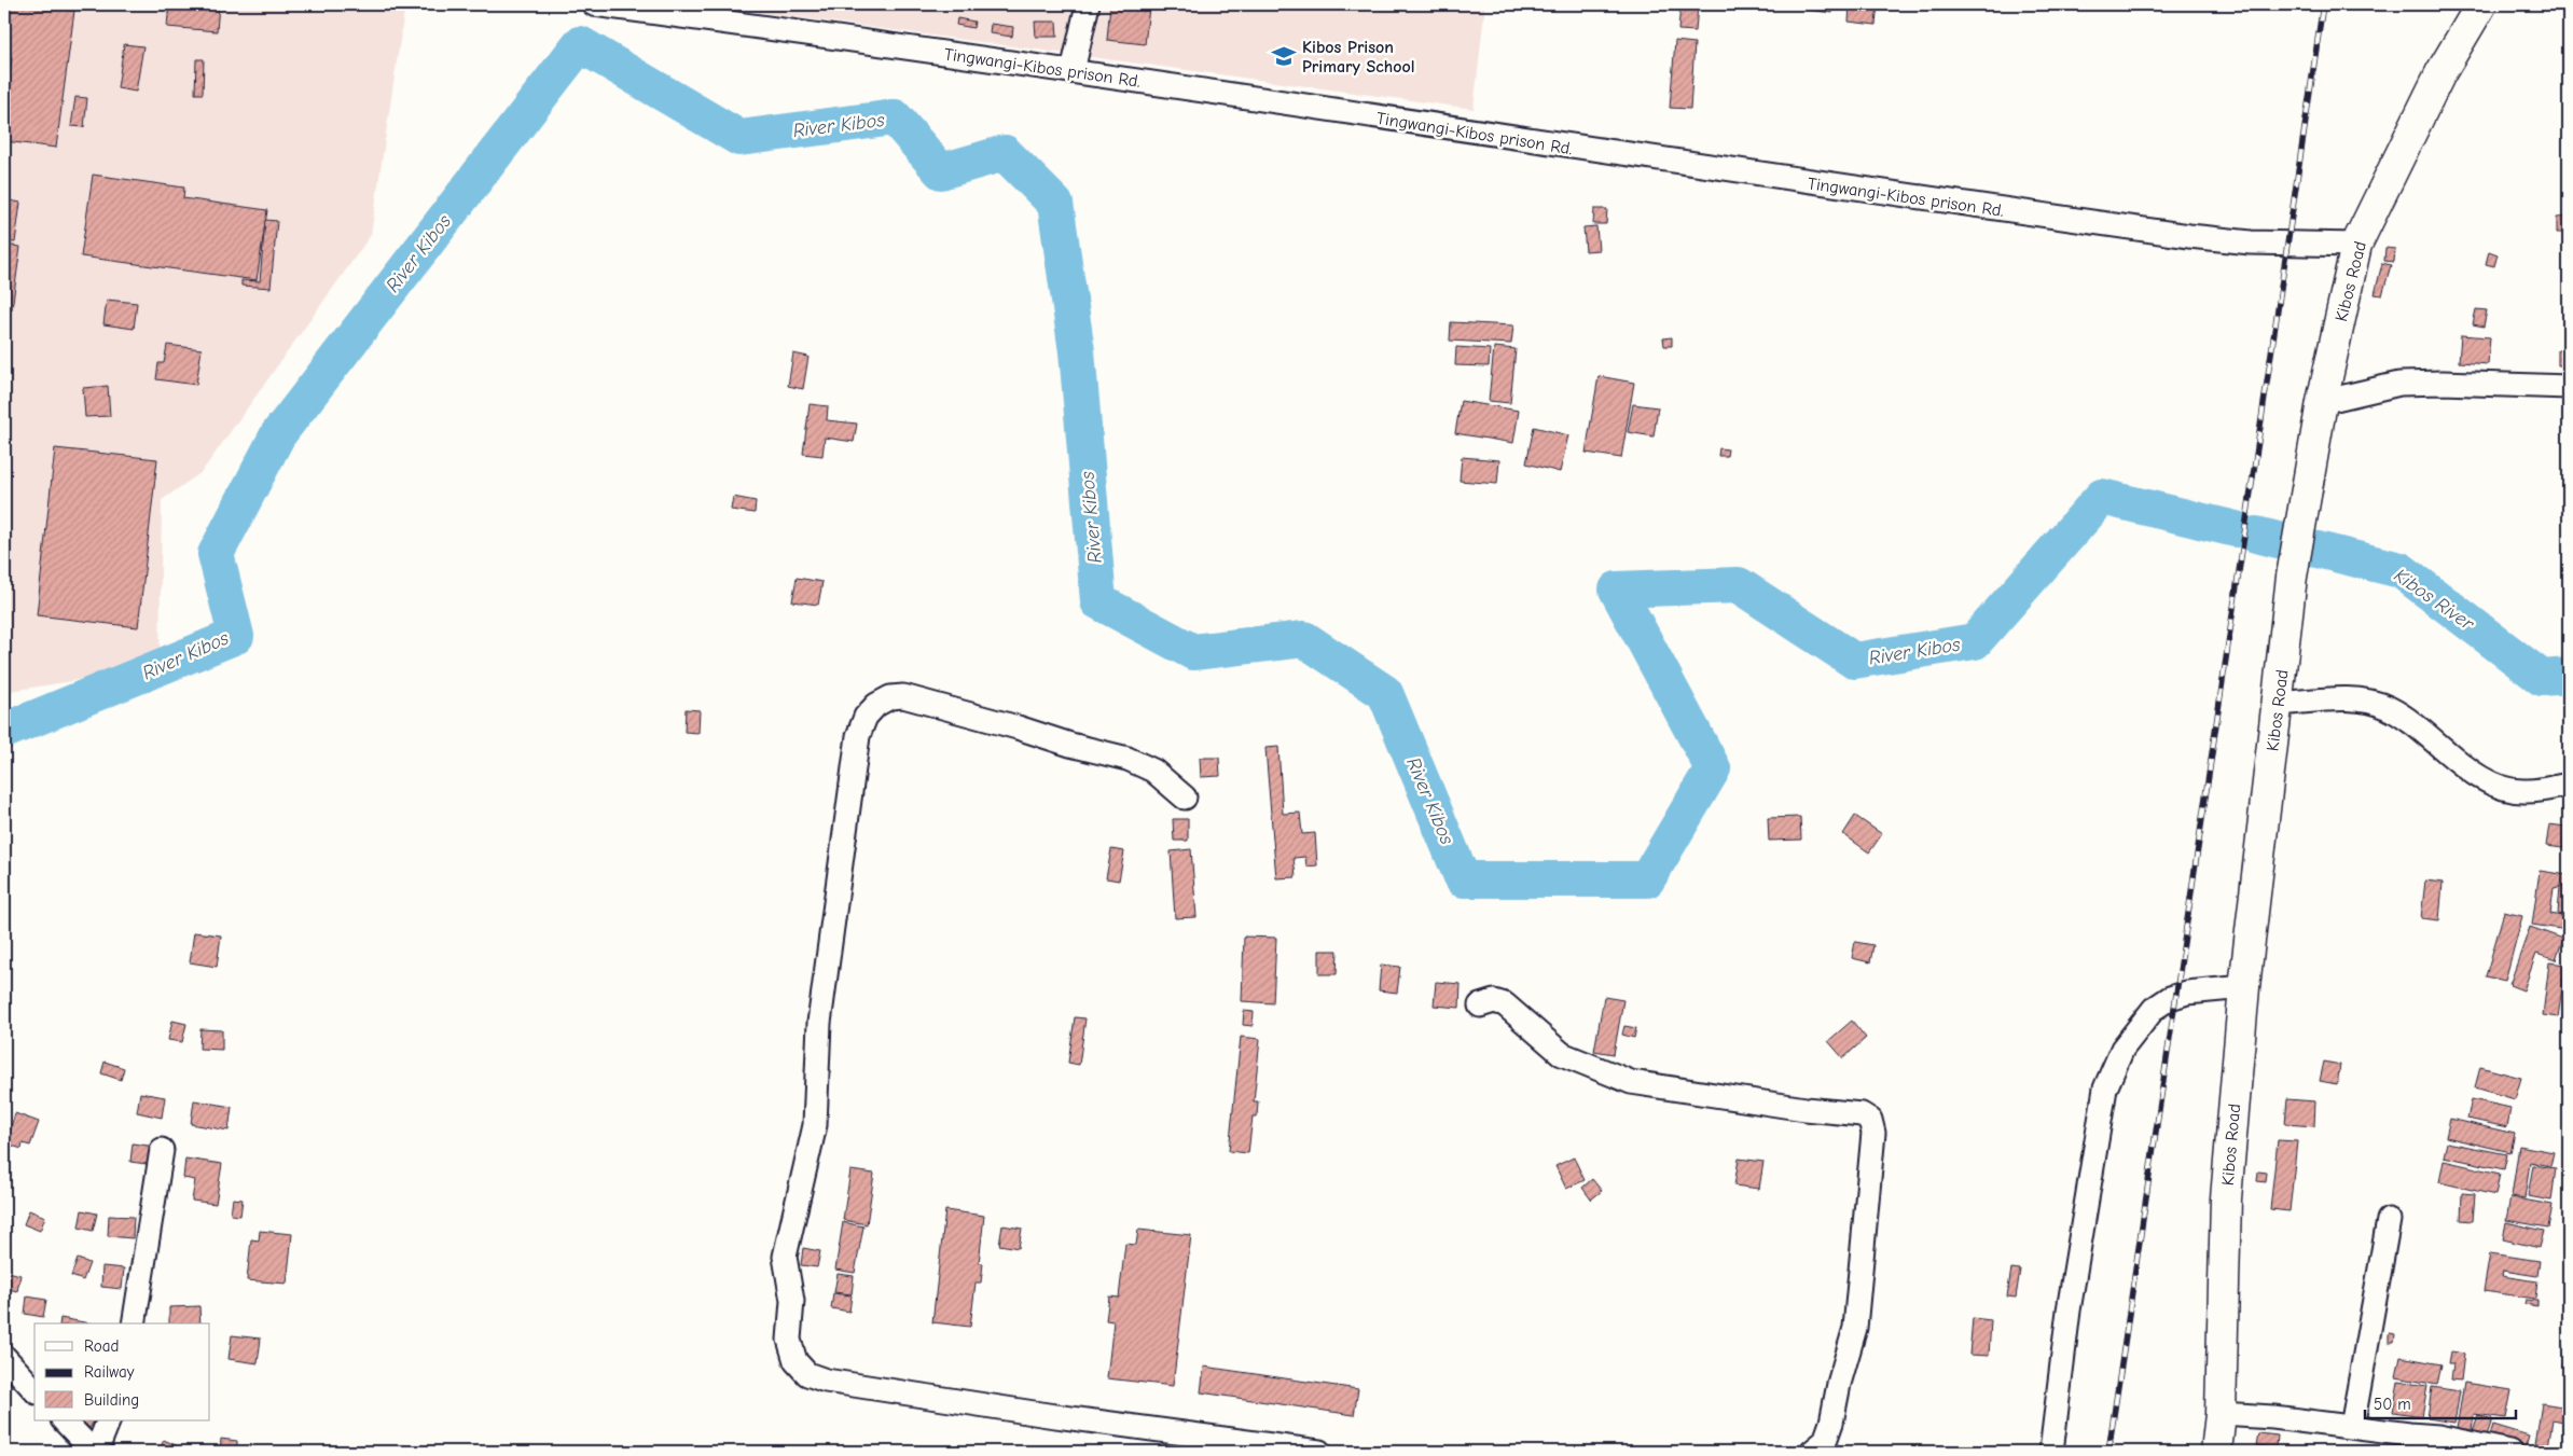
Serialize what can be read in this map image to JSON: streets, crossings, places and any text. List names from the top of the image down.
{
  "streets": {
    "main road": ["Kibos Road"],
    "street": ["Tingwangi-Kibos prison Rd."]
  },
  "crossings": [
    ["Tingwangi-Kibos prison Rd.", "Kibos Road"]
  ],
  "water": ["River Kibos", "Kibos River"],
  "places": {
    "school or university": ["Kibos Prison Primary School"]
  },
  "legend": ["Road", "Railway", "Building"],
  "scale_bar": "50 m"
}
